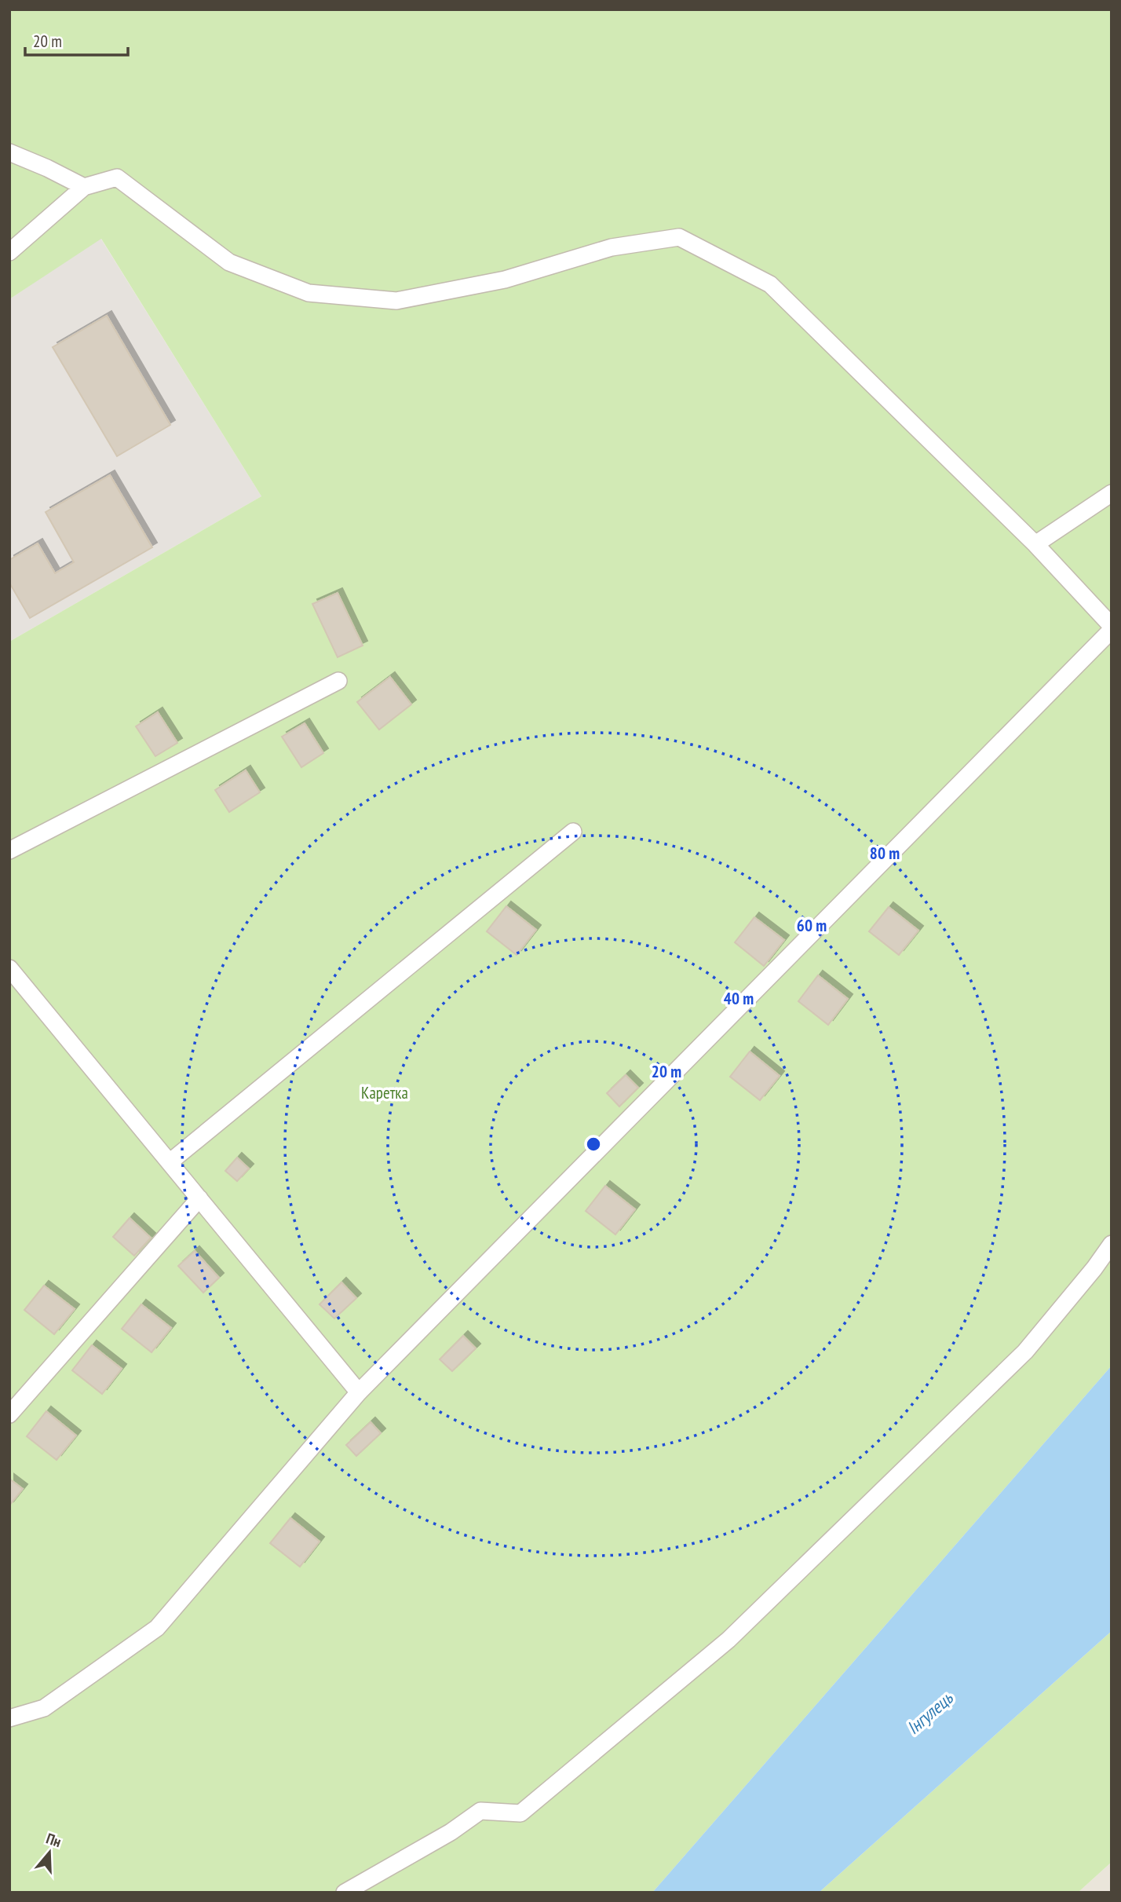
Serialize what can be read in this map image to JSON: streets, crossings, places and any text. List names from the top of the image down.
{
  "water": ["Інгулець"],
  "parks": ["Каретка"],
  "scale_bar": "20 m",
  "north": "top",
  "rings": [
    "80 m",
    "60 m",
    "40 m",
    "20 m"
  ]
}
